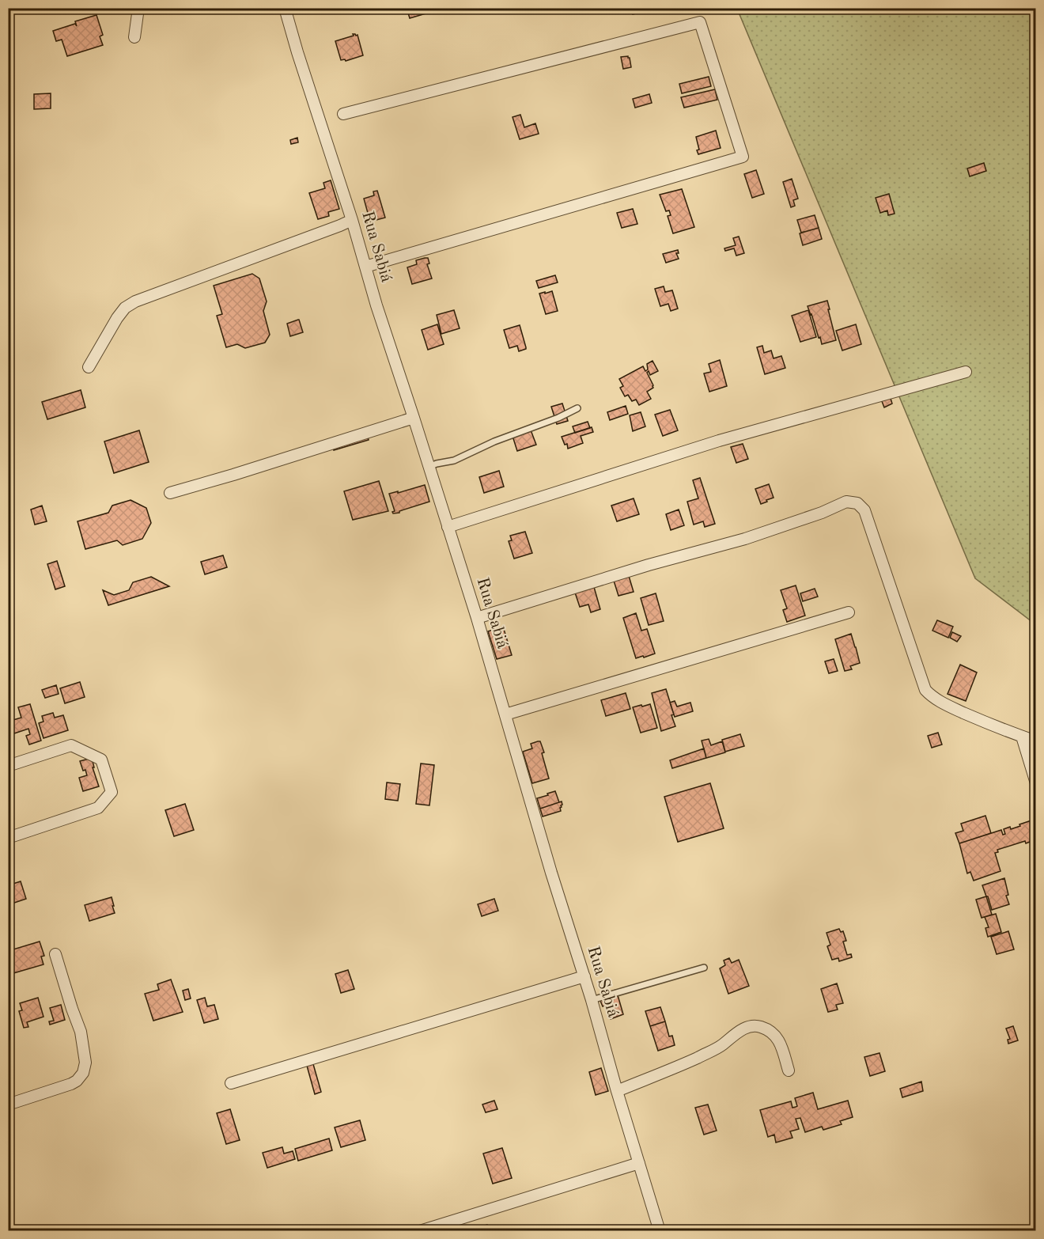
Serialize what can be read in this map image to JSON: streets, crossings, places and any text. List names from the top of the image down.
{
  "streets": {
    "street": ["Rua Sabiá"]
  }
}
